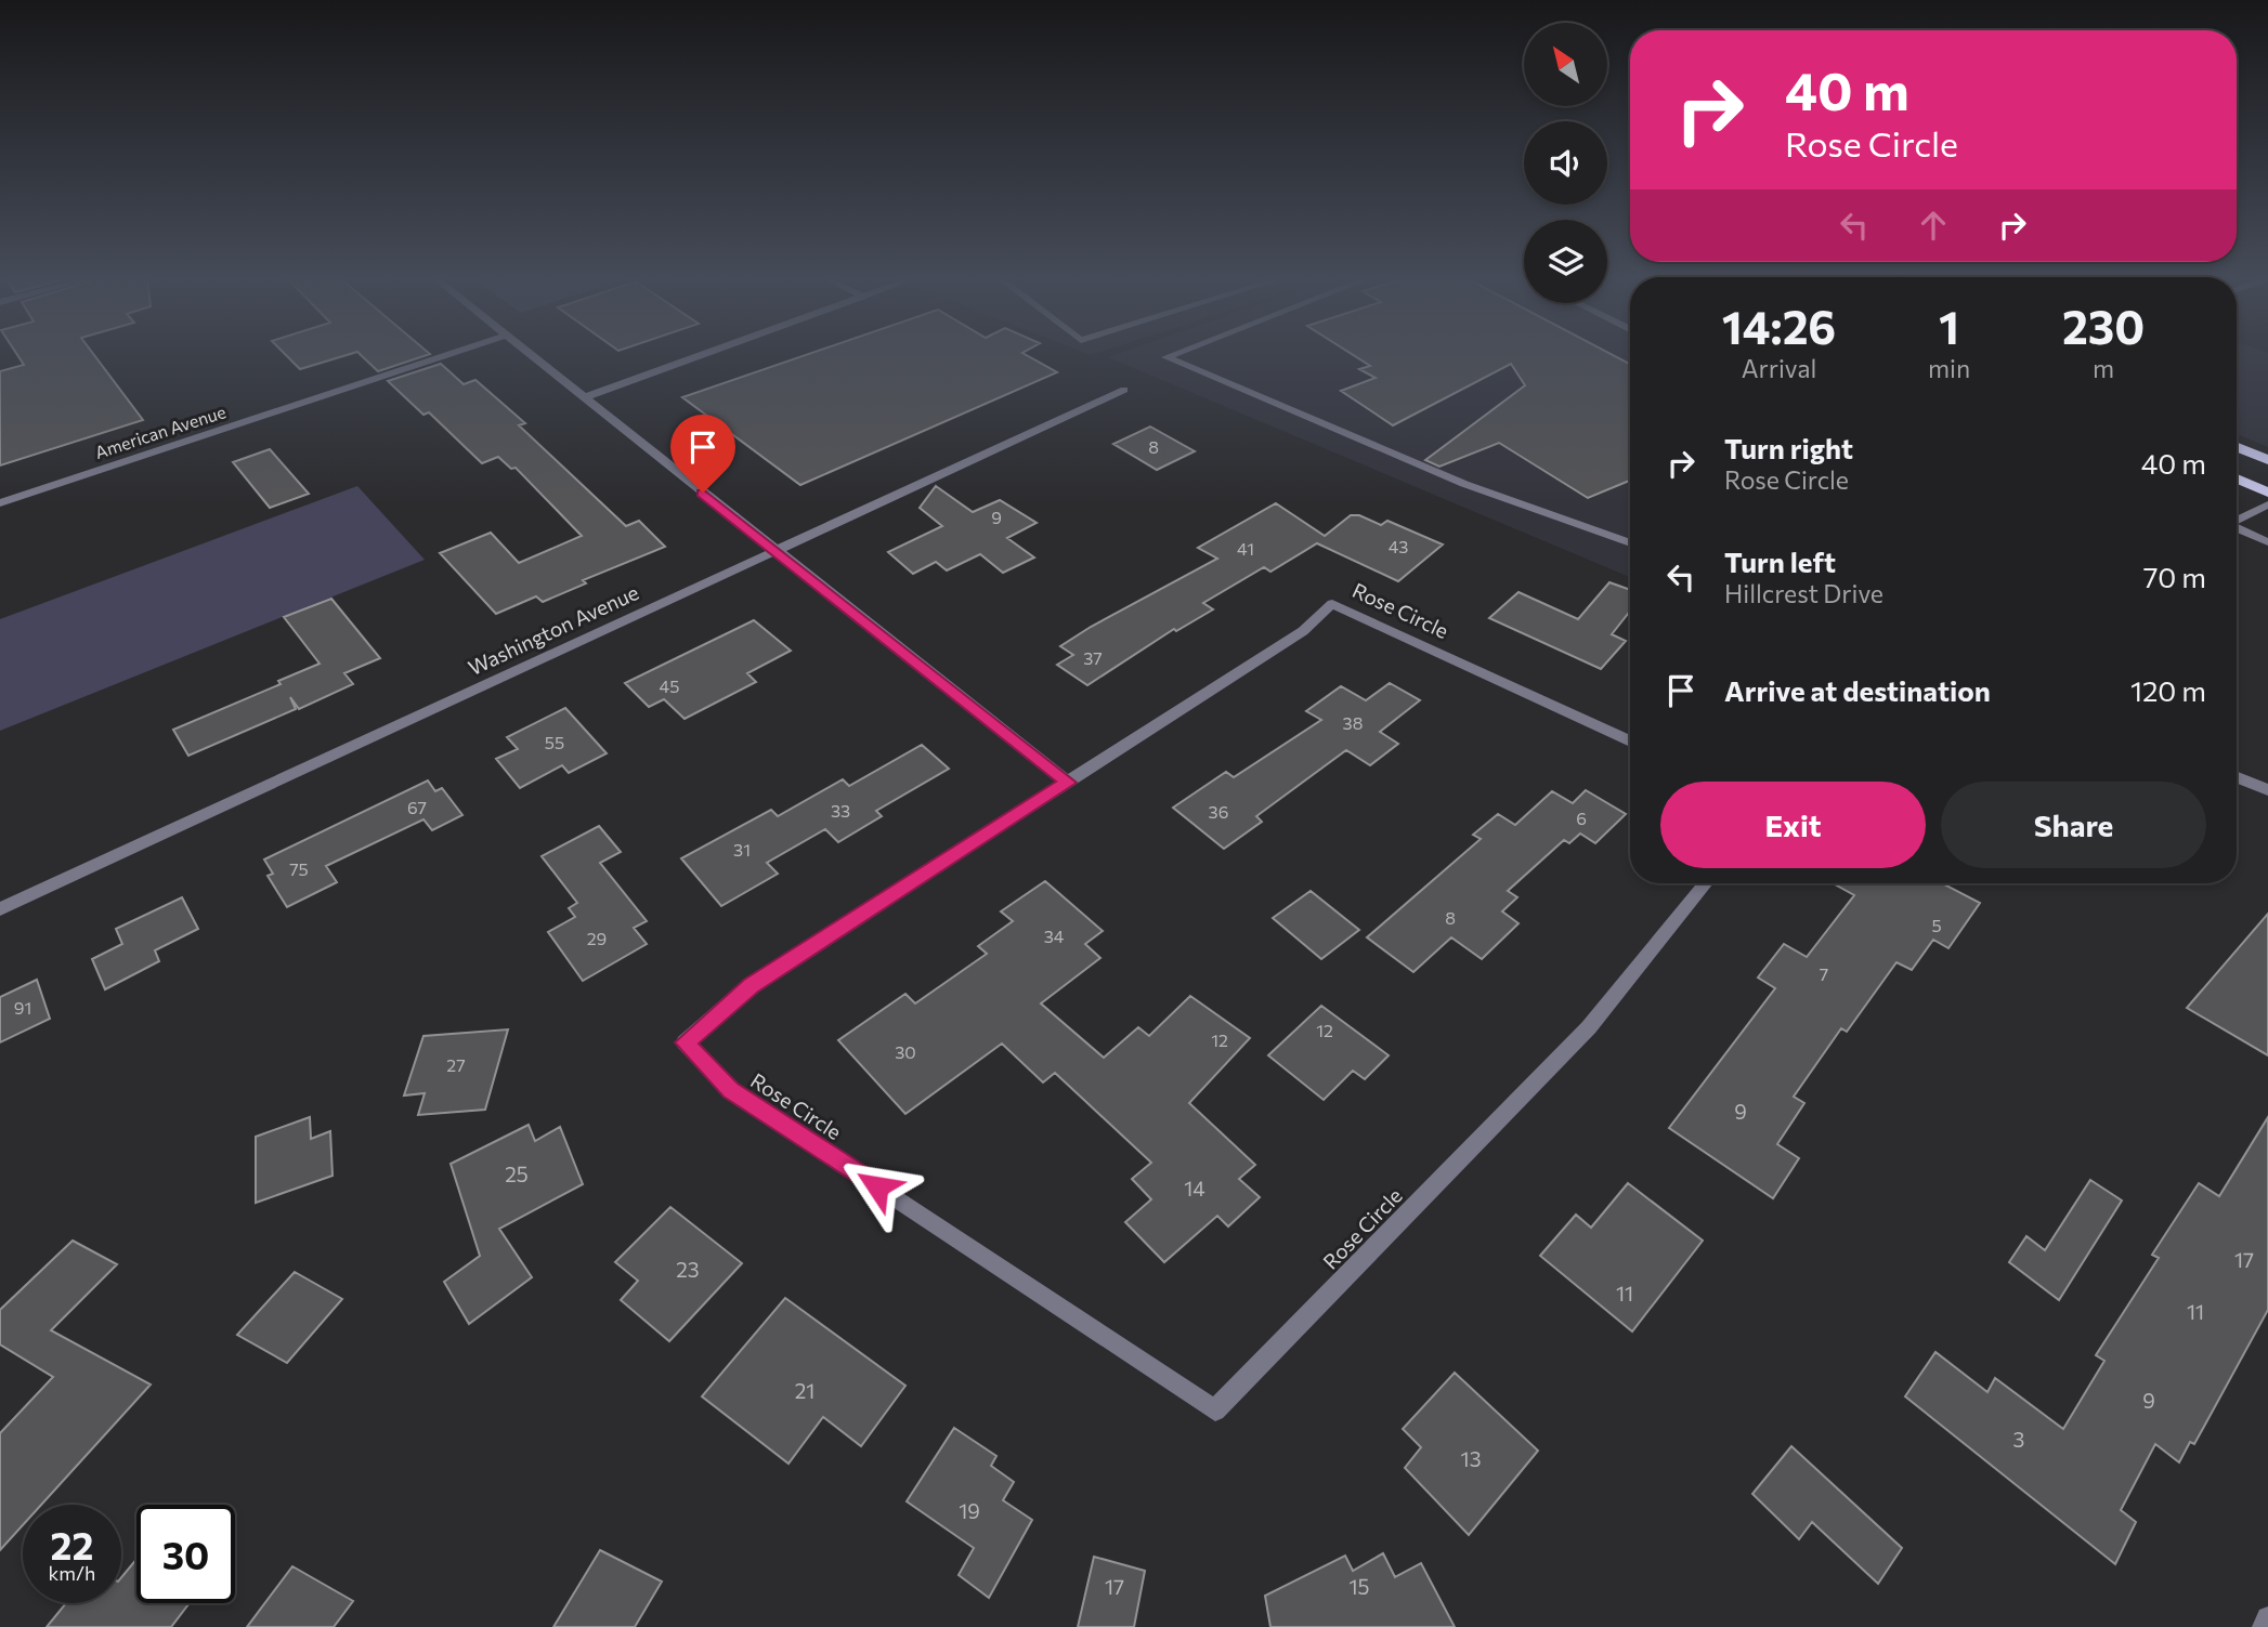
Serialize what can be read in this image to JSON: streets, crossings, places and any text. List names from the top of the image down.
{
  "streets": {
    "street": ["American Avenue", "Rose Circle", "Washington Avenue"]
  },
  "house_numbers": [
    "8",
    "9",
    "43",
    "41",
    "37",
    "45",
    "38",
    "55",
    "67",
    "33",
    "36",
    "6",
    "31",
    "75",
    "8",
    "5",
    "34",
    "29",
    "7",
    "91",
    "12",
    "12",
    "30",
    "27",
    "9",
    "25",
    "14",
    "17",
    "23",
    "11",
    "11",
    "21",
    "9",
    "3",
    "13",
    "19",
    "17",
    "15"
  ],
  "north": "top left",
  "page": {
    "turn": ["40 m", "Rose Circle"],
    "eta": [
      "14:26",
      "Arrival",
      "1",
      "min",
      "230",
      "m"
    ],
    "list": [
      {
        "name": "Turn right",
        "note": "Rose Circle",
        "value": "40 m"
      },
      {
        "name": "Turn left",
        "note": "Hillcrest Drive",
        "value": "70 m"
      },
      {
        "name": "Arrive at destination",
        "value": "120 m"
      }
    ],
    "buttons": ["Exit", "Share"],
    "speed": "22 km/h",
    "limit": "30"
  }
}
